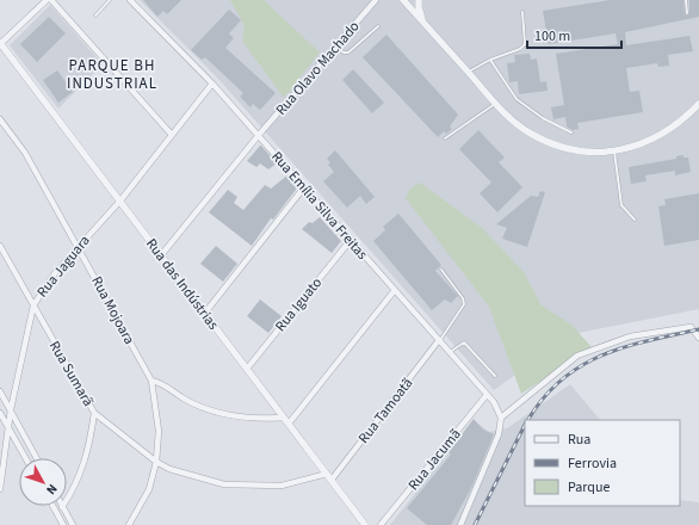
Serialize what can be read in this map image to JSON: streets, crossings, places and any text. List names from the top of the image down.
{
  "streets": {
    "street": [
      "Rua Olavo Machado",
      "Rua Emília Silva Freitas",
      "Rua Jaguara",
      "Rua das Indústrias",
      "Rua Iguato",
      "Rua Mojoara",
      "Rua Sumarã",
      "Rua Tamoatã",
      "Rua Jacumã"
    ]
  },
  "crossings": [
    ["Rua Olavo Machado", "Rua Emília Silva Freitas"],
    ["Rua Olavo Machado", "Rua das Indústrias"],
    ["Rua Emília Silva Freitas", "Rua Jaguara"],
    ["Rua Emília Silva Freitas", "Rua Iguato"],
    ["Rua Emília Silva Freitas", "Rua Tamoatã"],
    ["Rua Emília Silva Freitas", "Rua Jacumã"],
    ["Rua Jaguara", "Rua das Indústrias"],
    ["Rua Jaguara", "Rua Mojoara"],
    ["Rua Jaguara", "Rua Sumarã"],
    ["Rua das Indústrias", "Rua Iguato"],
    ["Rua das Indústrias", "Rua Tamoatã"]
  ],
  "districts": ["PARQUE BH INDUSTRIAL"],
  "legend": ["Rua", "Ferrovia", "Parque"],
  "scale_bar": "100 m",
  "north": "bottom right"
}
